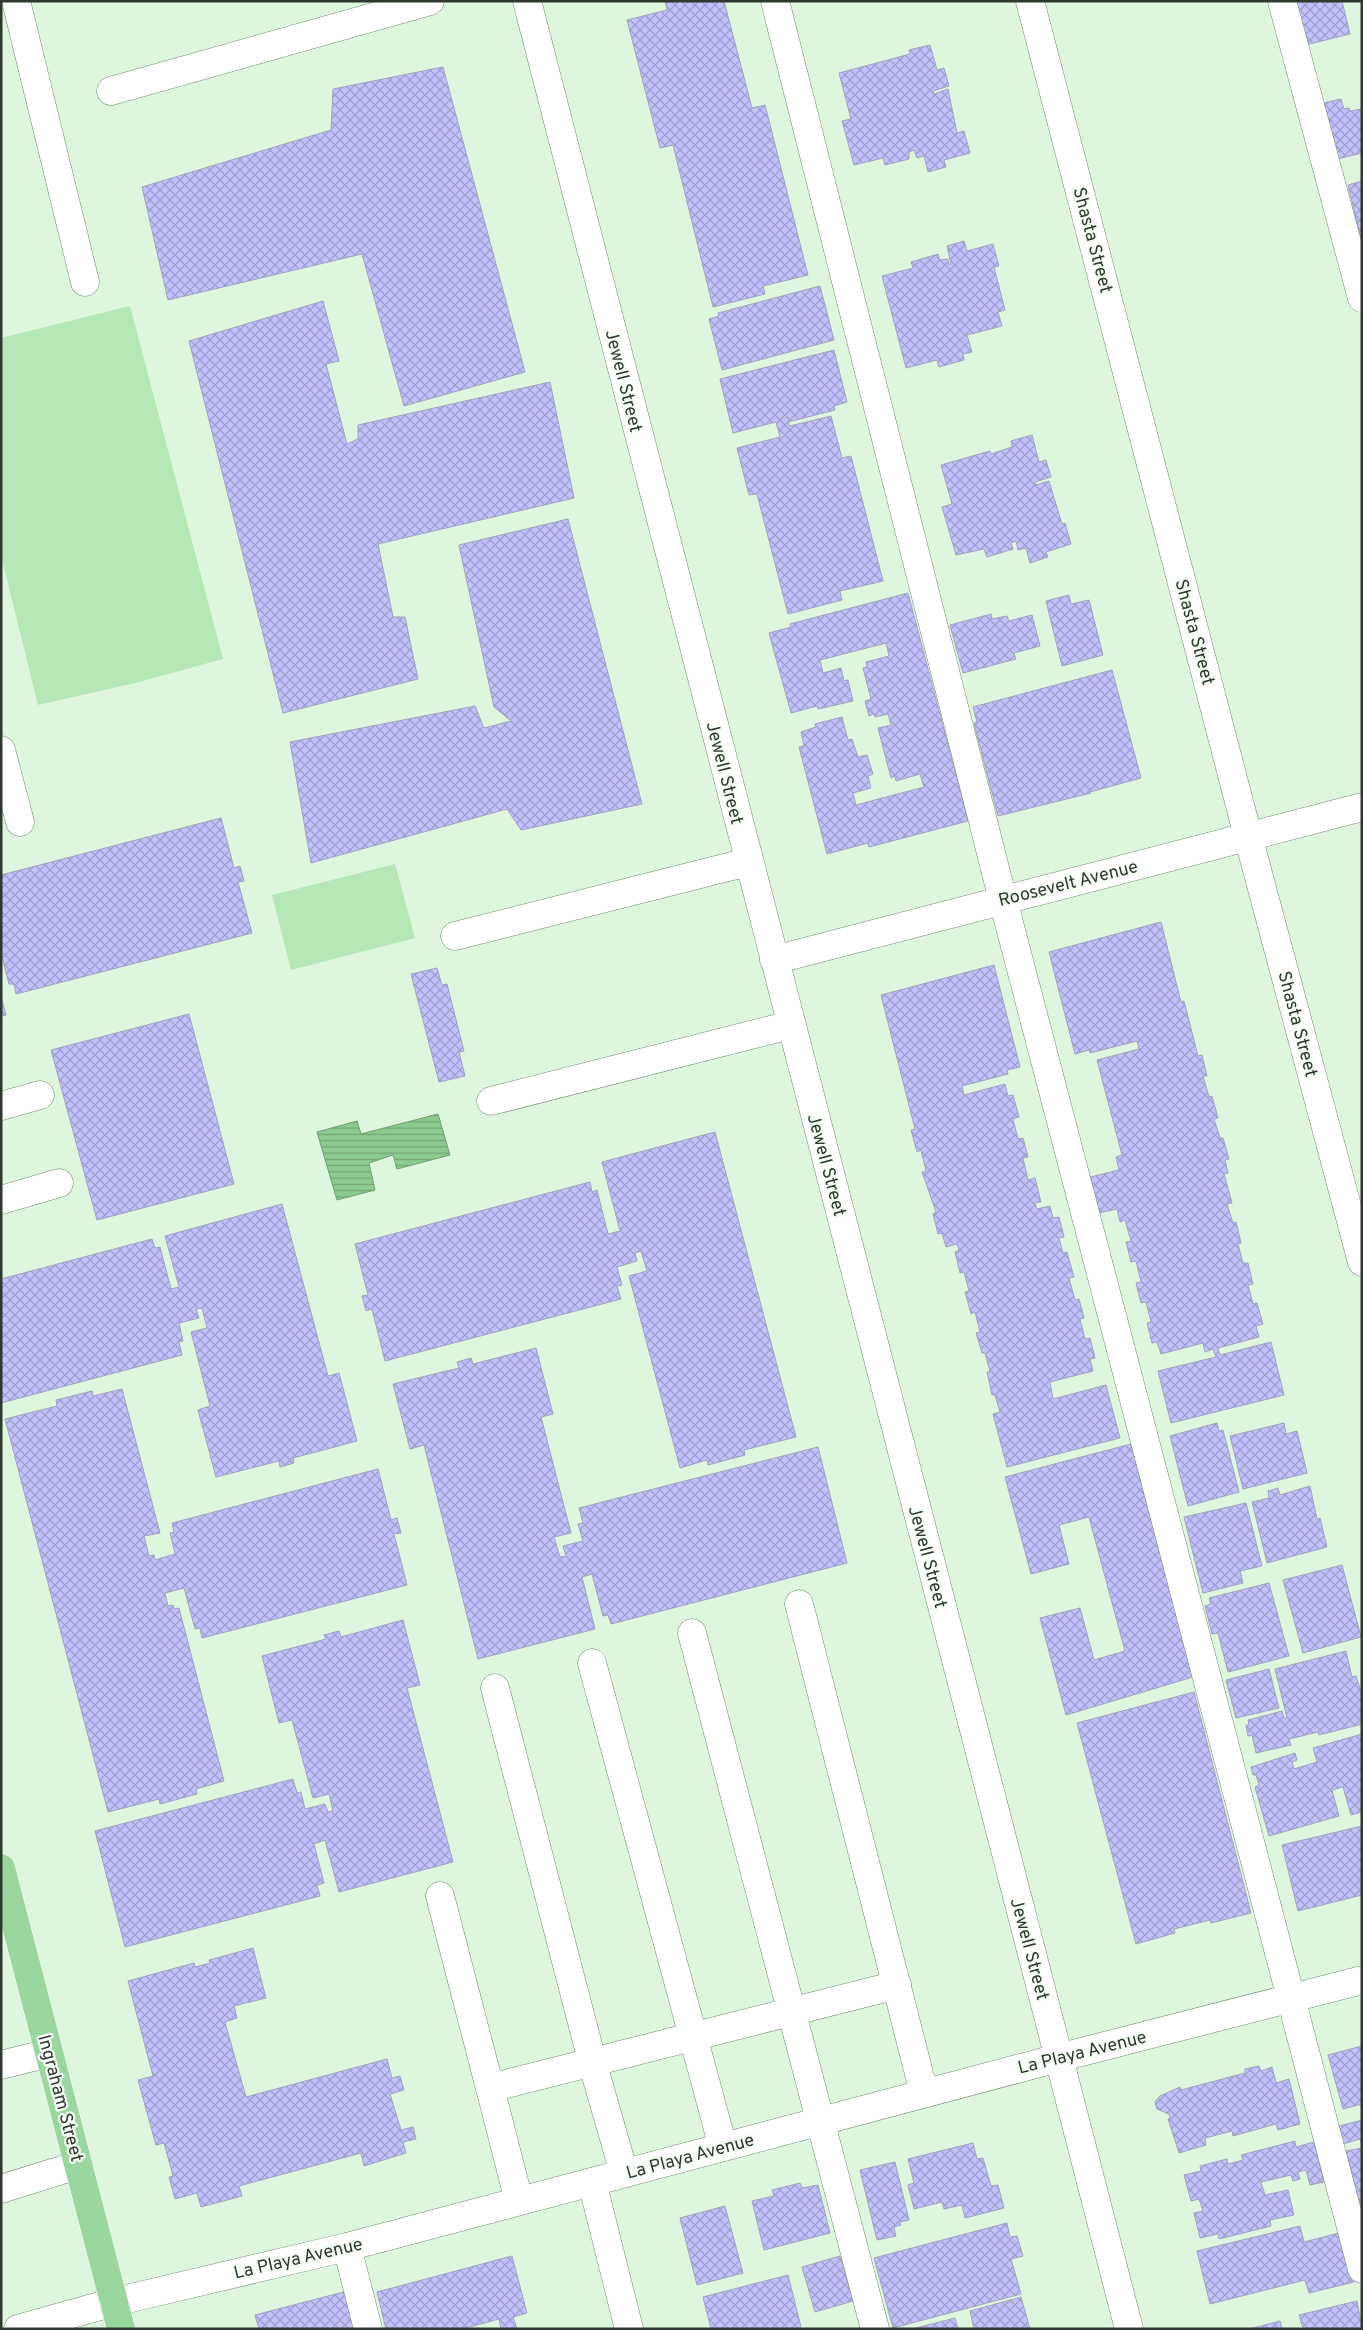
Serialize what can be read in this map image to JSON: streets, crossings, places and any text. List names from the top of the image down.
{
  "streets": {
    "main road": ["Ingraham Street"],
    "street": [
      "Shasta Street",
      "Jewell Street",
      "Roosevelt Avenue",
      "La Playa Avenue"
    ]
  },
  "crossings": [
    ["Shasta Street", "Roosevelt Avenue"],
    ["Jewell Street", "Roosevelt Avenue"],
    ["Jewell Street", "La Playa Avenue"],
    ["La Playa Avenue", "Ingraham Street"]
  ]
}
